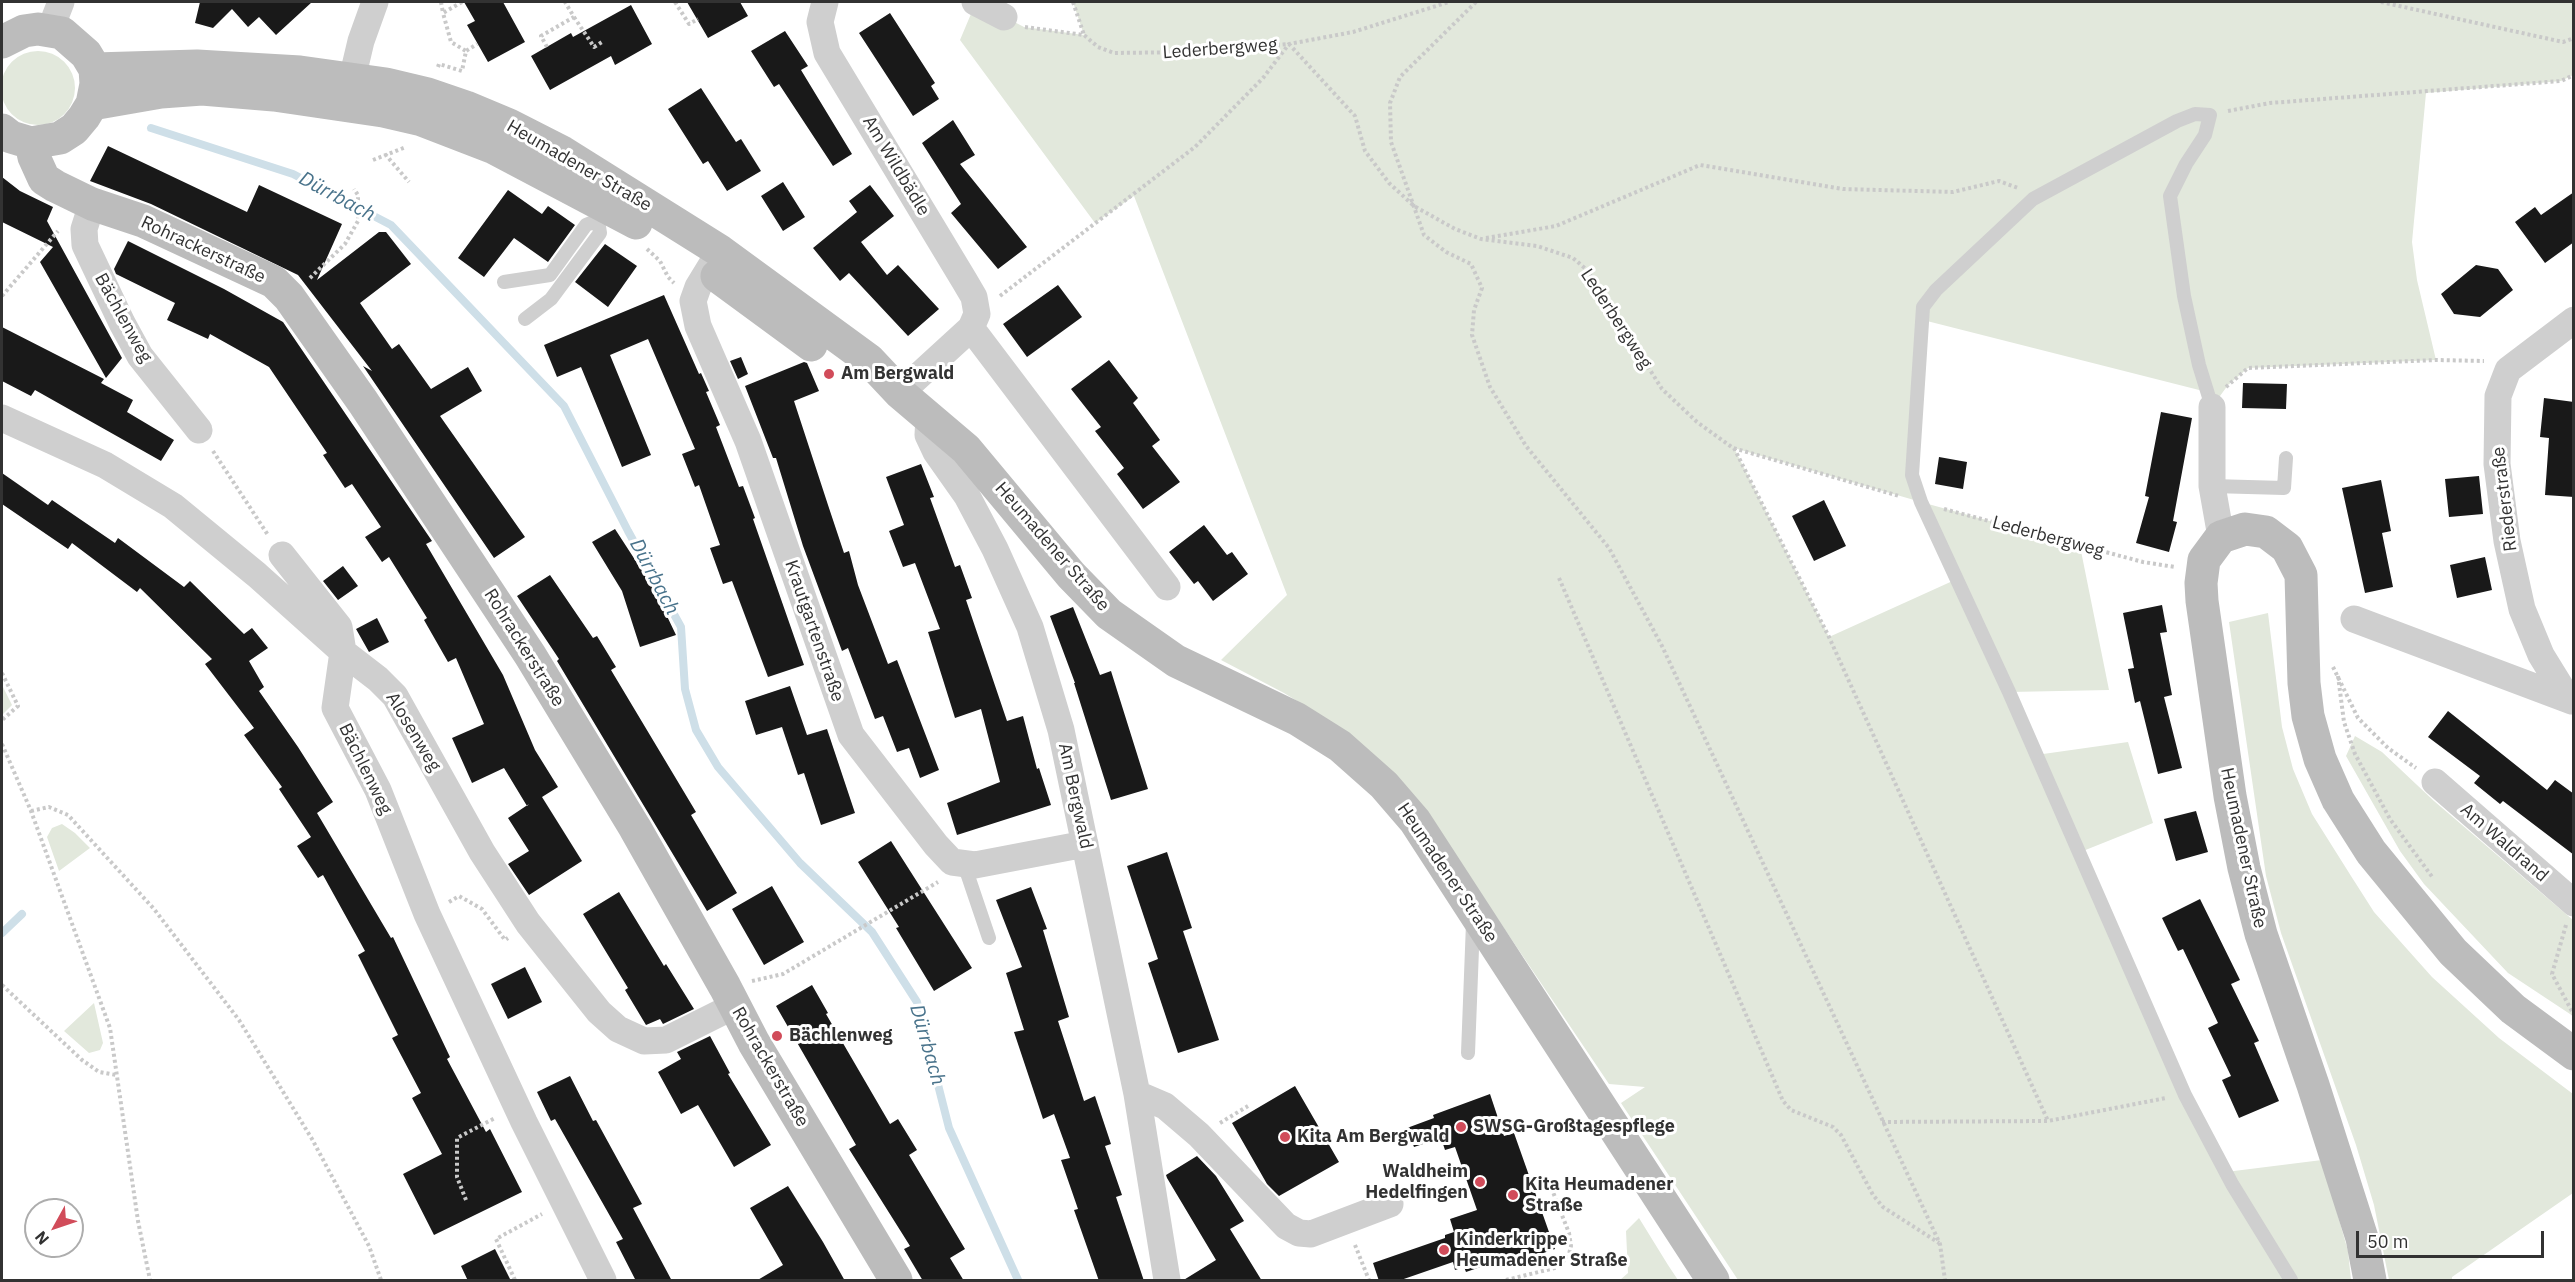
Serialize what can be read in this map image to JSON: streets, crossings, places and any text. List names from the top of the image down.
{
  "streets": {
    "main road": ["Heumadener Straße", "Rohrackerstraße"],
    "street": [
      "Am Wildbädle",
      "Bächlenweg",
      "Riederstraße",
      "Krautgartenstraße",
      "Alosenweg",
      "Am Bergwald",
      "Am Waldrand"
    ],
    "path": ["Lederbergweg"]
  },
  "crossings": [
    ["Heumadener Straße", "Am Bergwald"],
    ["Rohrackerstraße", "Bächlenweg"],
    ["Rohrackerstraße", "Alosenweg"],
    ["Bächlenweg", "Alosenweg"]
  ],
  "water": ["Dürrbach"],
  "places": [
    "Am Bergwald",
    "Bächlenweg",
    "SWSG-Großtagespflege",
    "Kita Am Bergwald",
    "Waldheim Hedelfingen",
    "Kita Heumadener Straße",
    "Kinderkrippe Heumadener Straße"
  ],
  "scale_bar": "50 m",
  "north": "bottom left"
}
